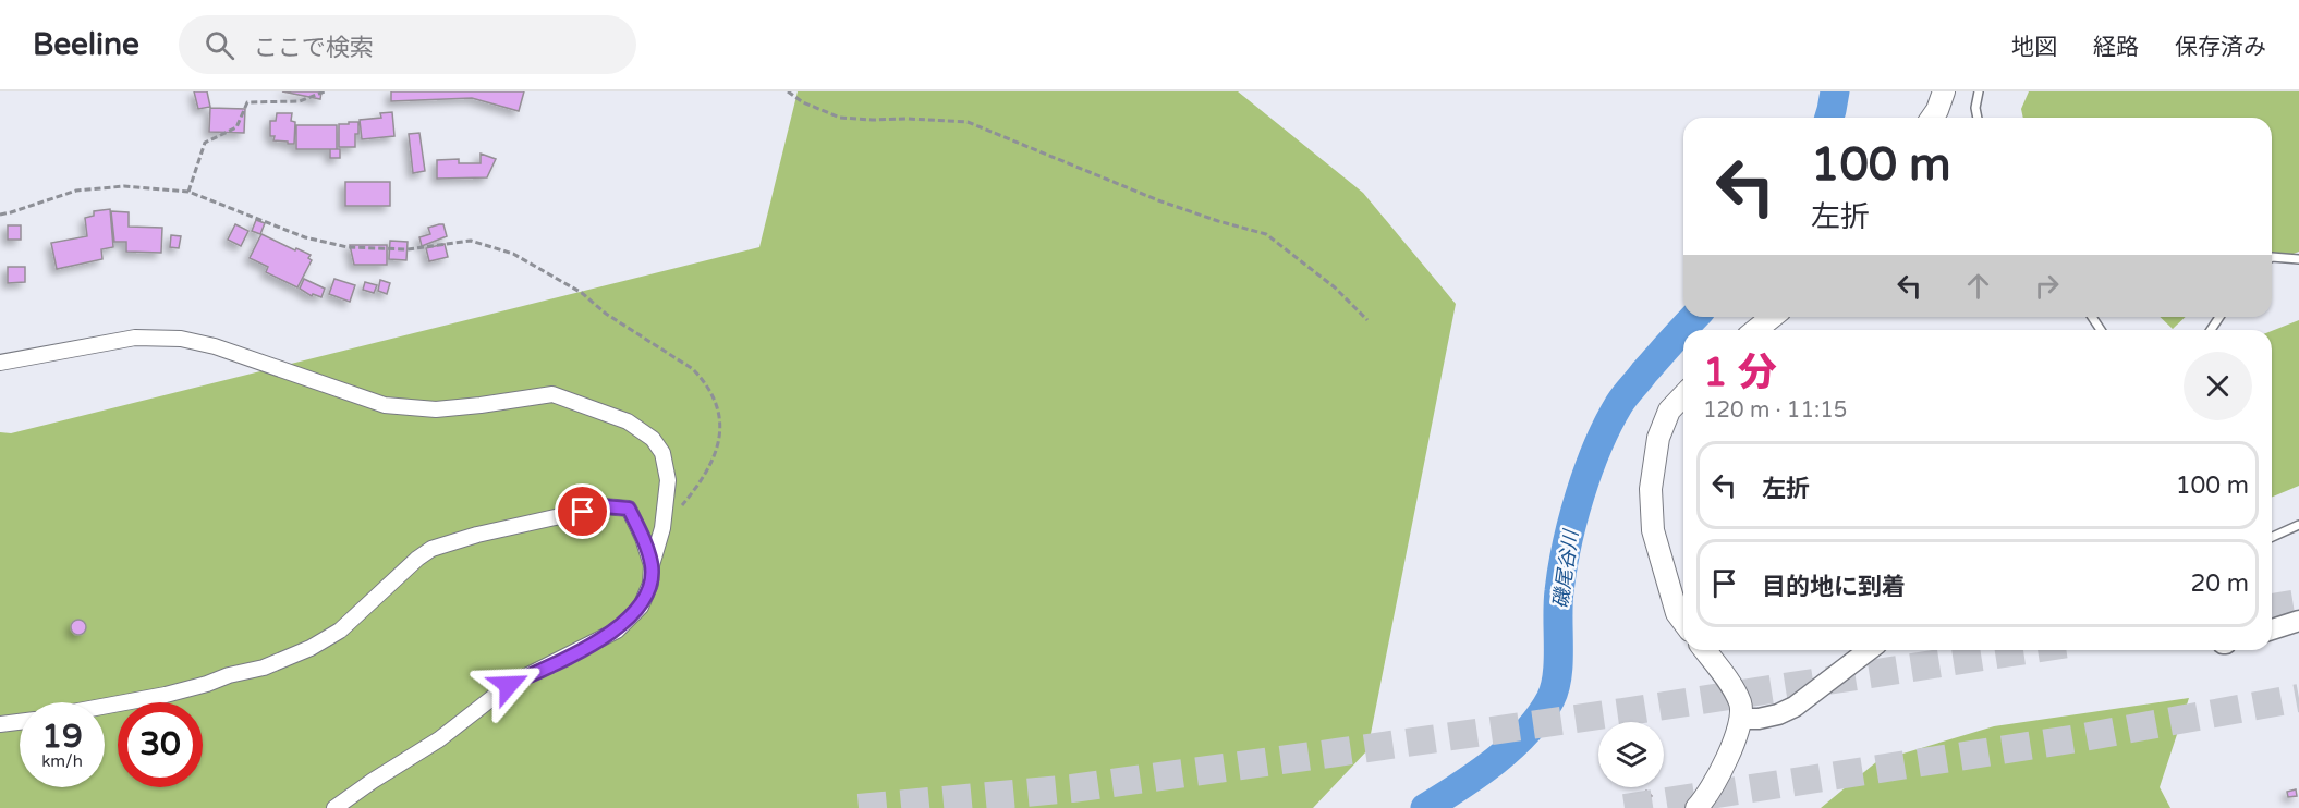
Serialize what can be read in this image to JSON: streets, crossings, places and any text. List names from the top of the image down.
{
  "water": ["磯尾谷川"],
  "page": {
    "header": "Beeline",
    "search": "ここで検索",
    "nav": ["地図", "経路", "保存済み"],
    "turn": ["100 m", "左折"],
    "heading": ["1 分", "120 m · 11:15"],
    "list": [
      {
        "name": "左折",
        "value": "100 m"
      },
      {
        "name": "目的地に到着",
        "value": "20 m"
      }
    ],
    "speed": "19 km/h",
    "limit": "30"
  }
}
